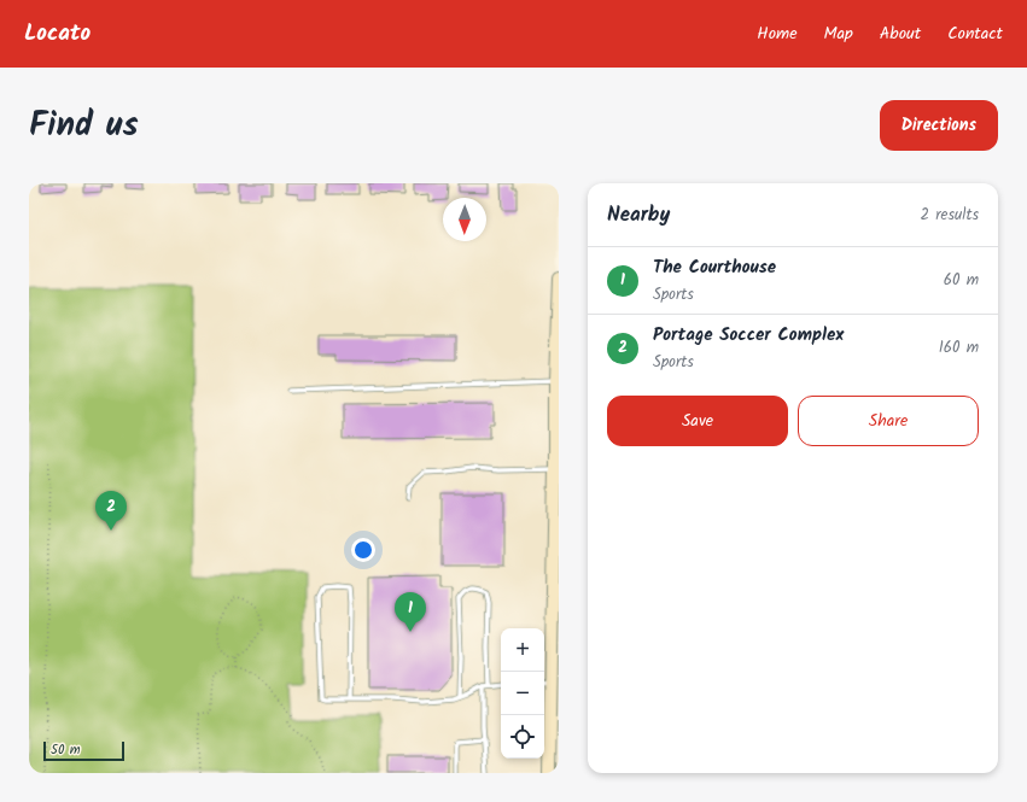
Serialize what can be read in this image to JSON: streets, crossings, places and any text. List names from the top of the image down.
{
  "scale_bar": "50 m",
  "north": "bottom",
  "page": {
    "header": "Locato",
    "nav": [
      "Home",
      "Map",
      "About",
      "Contact"
    ],
    "title": "Find us",
    "buttons": [
      "Directions",
      ["Save", "Share"]
    ],
    "heading": ["Nearby", "2 results"],
    "list": [
      {
        "mark": "1",
        "name": "The Courthouse",
        "note": "Sports",
        "value": "60 m"
      },
      {
        "mark": "2",
        "name": "Portage Soccer Complex",
        "note": "Sports",
        "value": "160 m"
      }
    ],
    "pins": ["2", "1"],
    "map_buttons": ["+", "−"],
    "scale": "50 m"
  }
}
